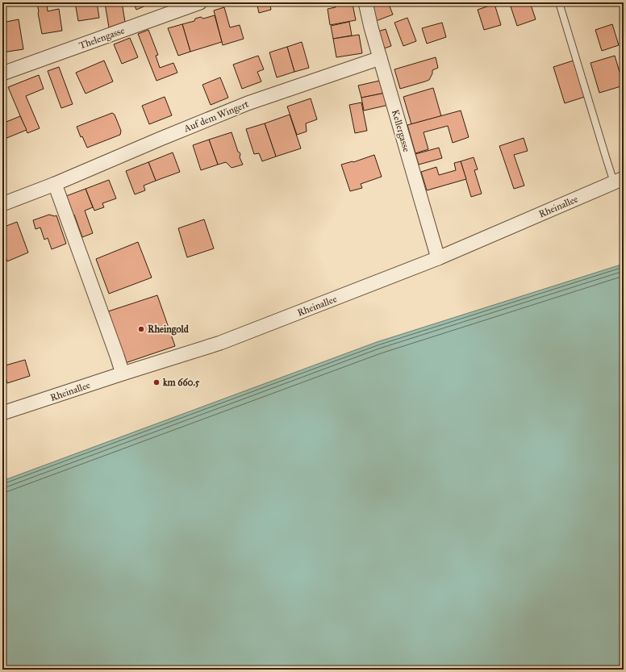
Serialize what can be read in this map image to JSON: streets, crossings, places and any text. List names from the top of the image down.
{
  "streets": {
    "street": [
      "Thelengasse",
      "Auf dem Wingert",
      "Kellergasse",
      "Rheinallee"
    ]
  },
  "crossings": [
    ["Auf dem Wingert", "Kellergasse"],
    ["Kellergasse", "Rheinallee"]
  ],
  "places": ["Rheingold", "km 660.5"]
}
